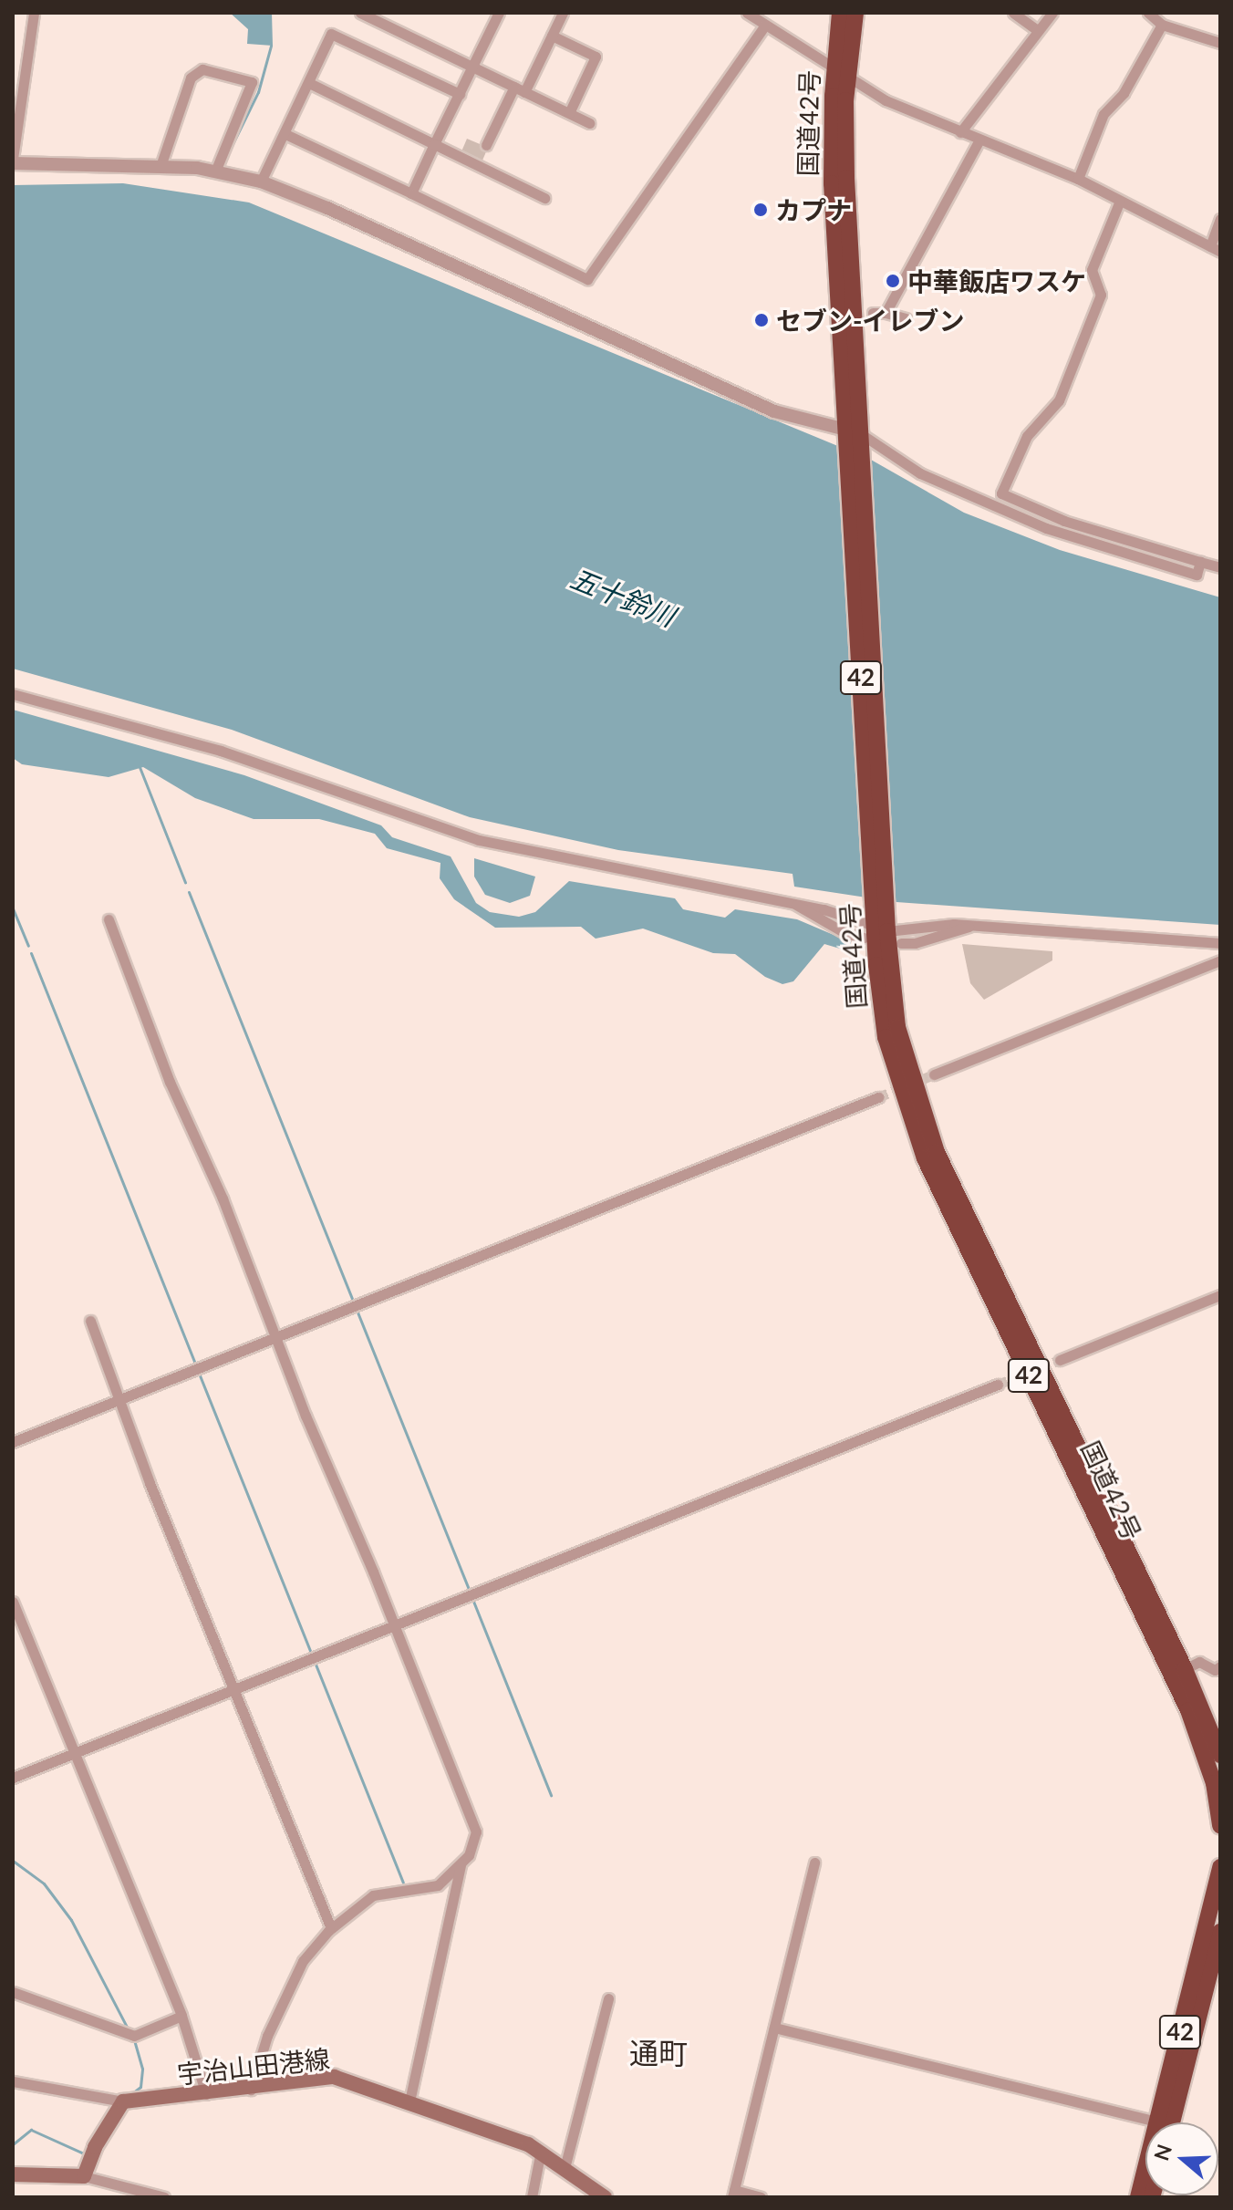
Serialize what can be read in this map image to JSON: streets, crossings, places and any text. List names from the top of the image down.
{
  "streets": {
    "highway": ["国道42号", "42"],
    "main road": ["宇治山田港線"]
  },
  "districts": ["通町"],
  "water": ["五十鈴川"],
  "places": ["カプナ", "中華飯店ワスケ", "セブン-イレブン"],
  "north": "left"
}
